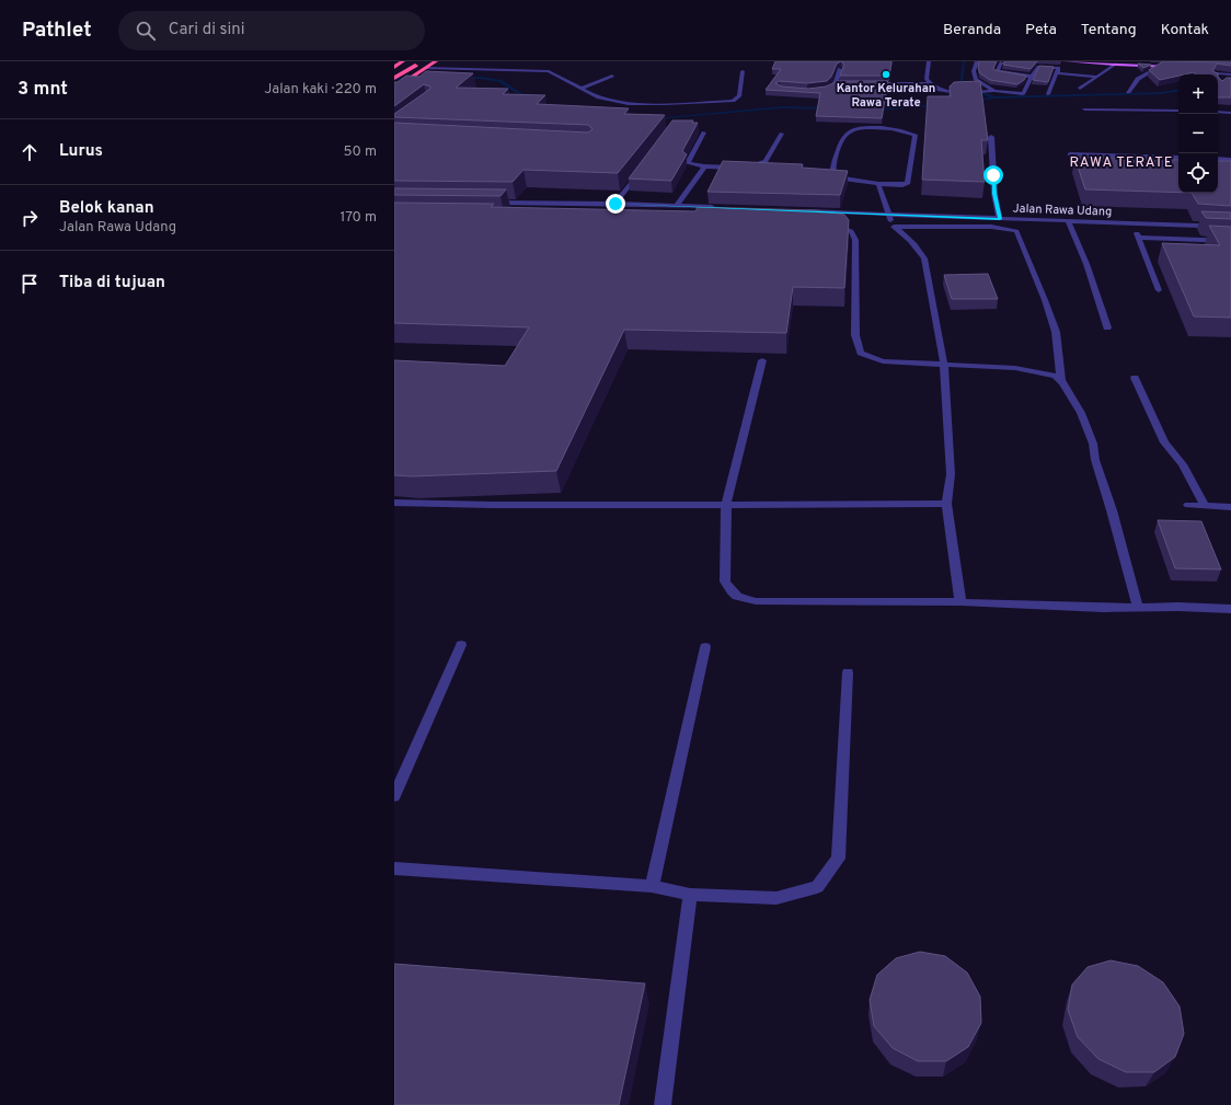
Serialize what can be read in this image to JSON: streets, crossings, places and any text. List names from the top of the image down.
{
  "streets": {
    "street": ["Jalan Rawa Udang"]
  },
  "districts": ["RAWA TERATE"],
  "places": ["Kantor Kelurahan Rawa Terate"],
  "page": {
    "header": "Pathlet",
    "search": "Cari di sini",
    "nav": [
      "Beranda",
      "Peta",
      "Tentang",
      "Kontak"
    ],
    "heading": ["3 mnt", "Jalan kaki · 220 m"],
    "map_buttons": ["+", "−"],
    "list": [
      ["Lurus", "50 m"],
      ["Belok kanan", "Jalan Rawa Udang", "170 m"],
      "Tiba di tujuan"
    ]
  }
}
